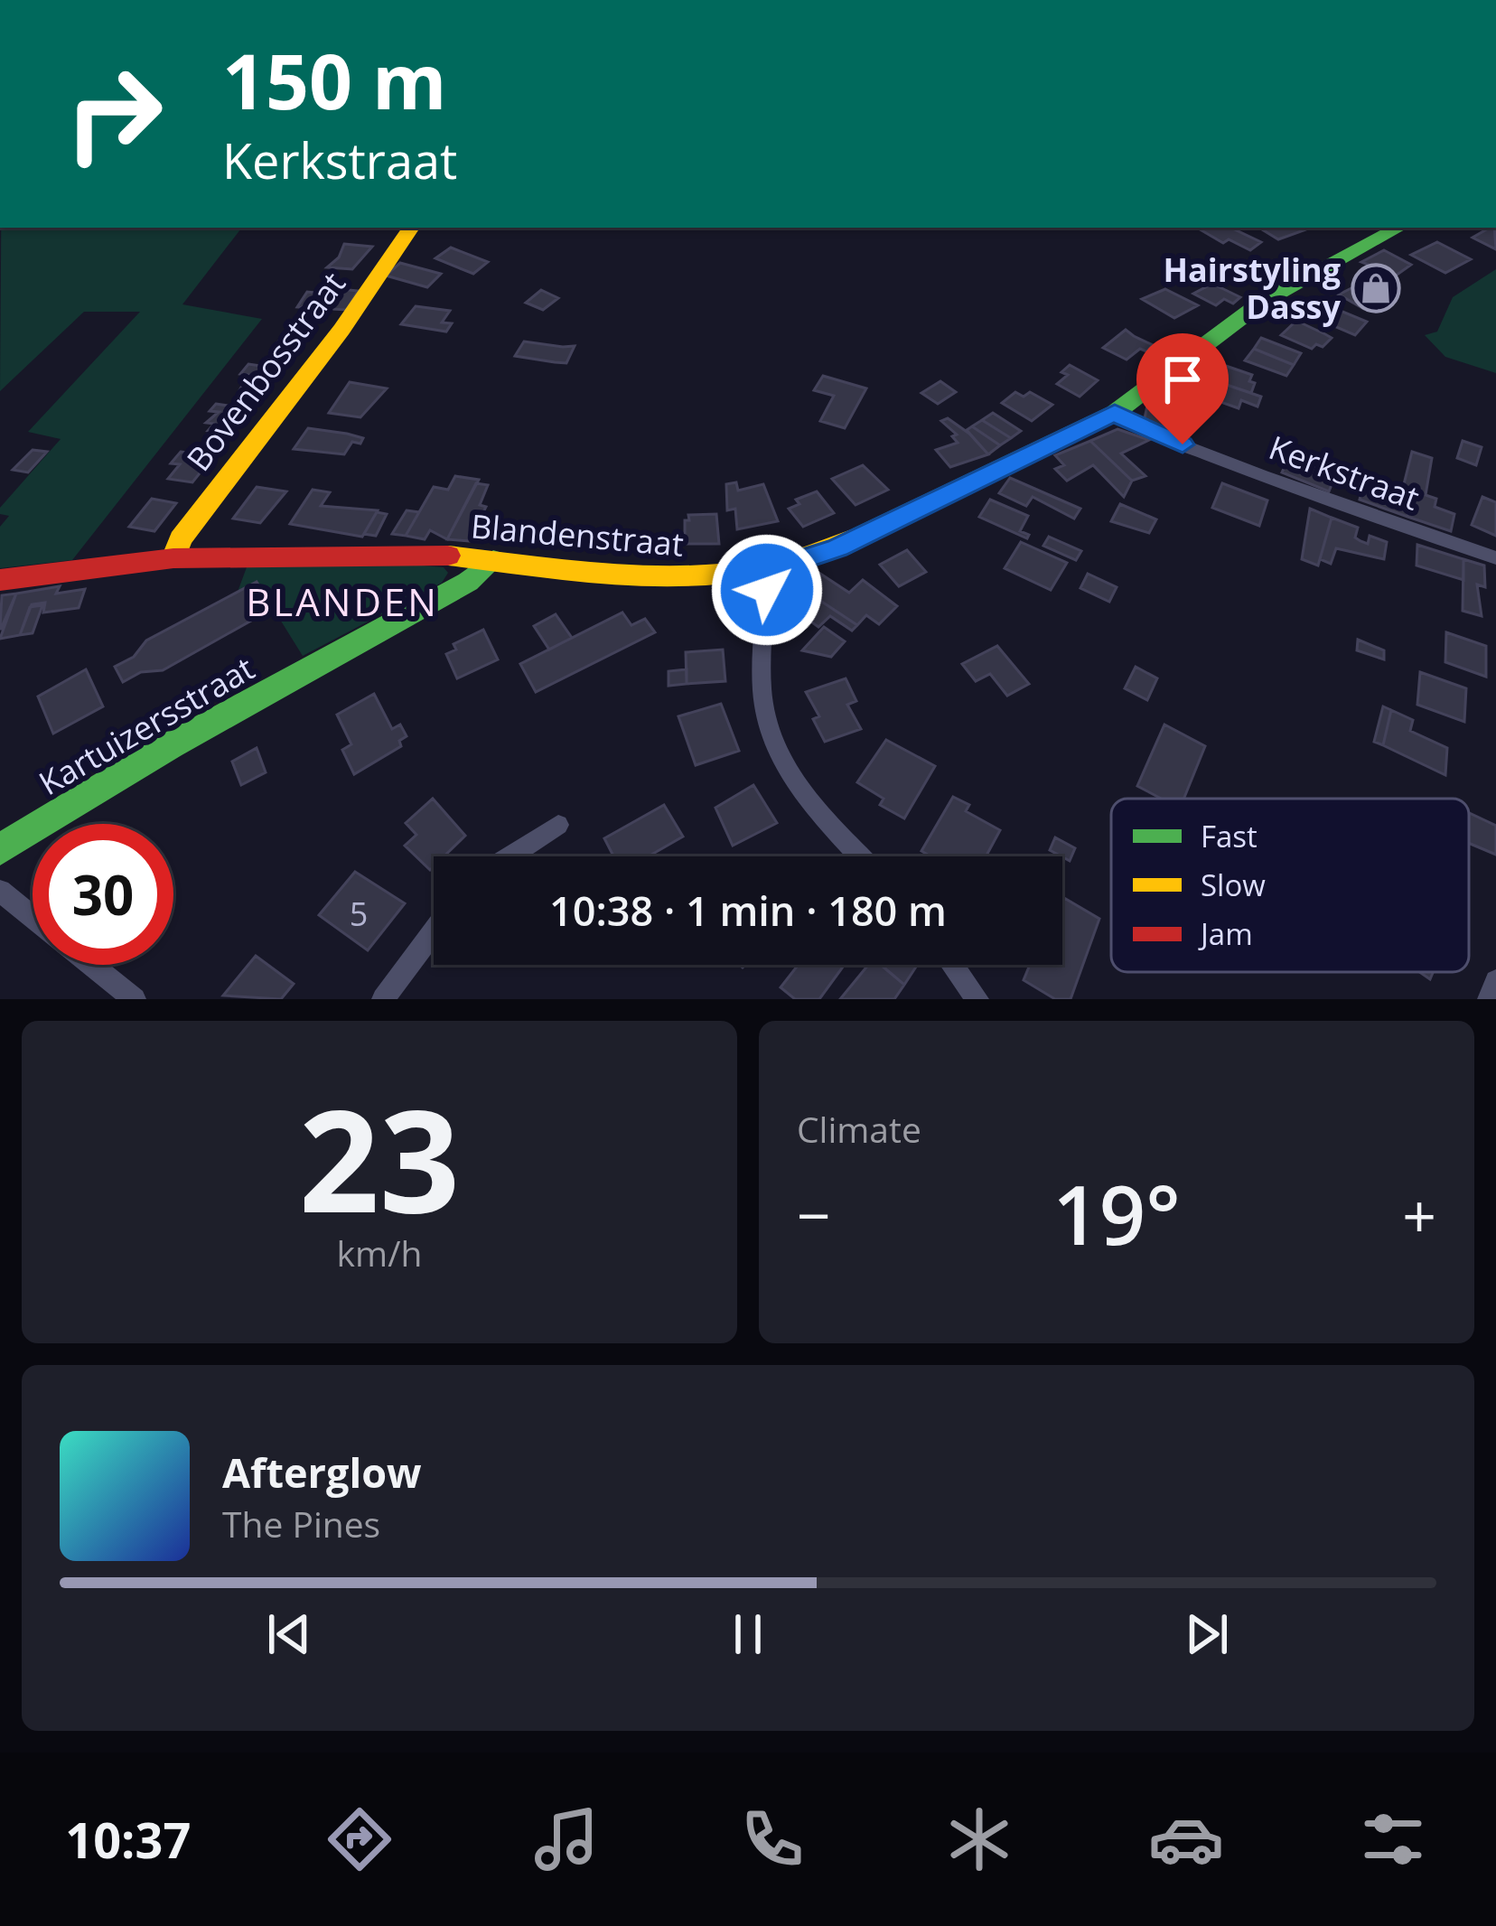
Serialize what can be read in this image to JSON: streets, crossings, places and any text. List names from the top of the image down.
{
  "streets": {
    "street": [
      "Bovenbosstraat",
      "Kerkstraat",
      "Blandenstraat",
      "Kartuizersstraat"
    ]
  },
  "crossings": [
    ["Bovenbosstraat", "Blandenstraat"],
    ["Kerkstraat", "Blandenstraat"],
    ["Blandenstraat", "Kartuizersstraat"]
  ],
  "districts": ["BLANDEN"],
  "places": {
    "shop": ["Hairstyling Dassy"]
  },
  "house_numbers": ["5"],
  "legend": ["Fast", "Slow", "Jam"],
  "page": {
    "turn": ["150 m", "Kerkstraat"],
    "limit": "30",
    "trip": "10:38 · 1 min · 180 m",
    "tile": [
      ["23", "km/h"],
      "Climate"
    ],
    "heat": ["−", "19°", "+"],
    "song": ["Afterglow", "The Pines"],
    "tabs": "10:37"
  }
}
